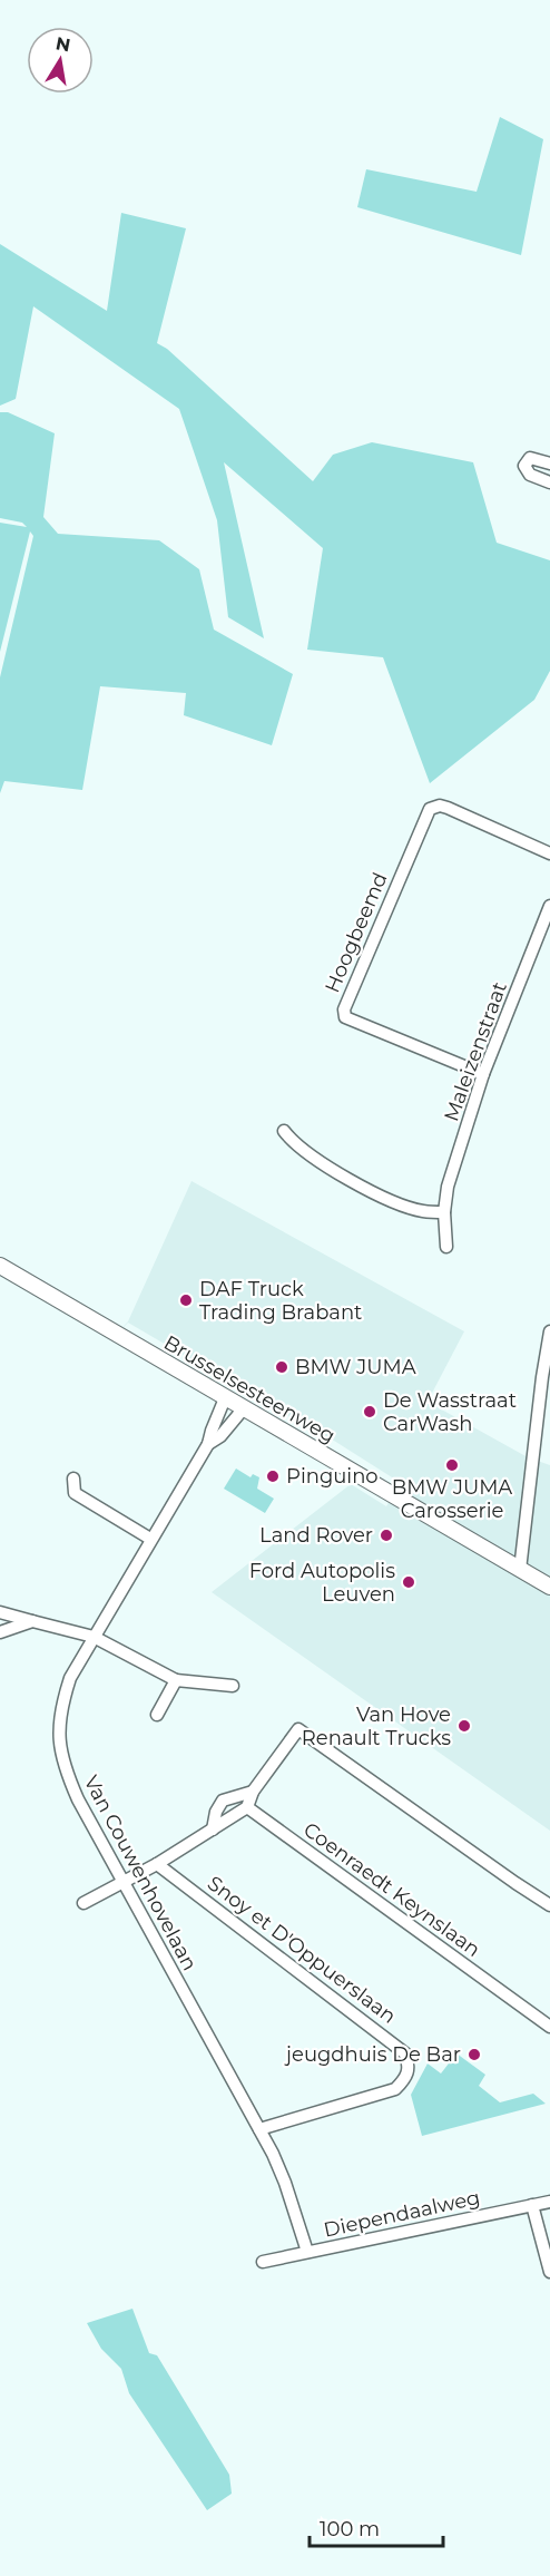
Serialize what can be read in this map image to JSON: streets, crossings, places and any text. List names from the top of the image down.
{
  "streets": {
    "main road": ["Brusselsesteenweg"],
    "street": [
      "Hoogbeemd",
      "Maleizenstraat",
      "Van Couwenhovelaan",
      "Coenraedt Keynslaan",
      "Snoy et D'Oppuerslaan",
      "Diependaalweg"
    ]
  },
  "crossings": [
    ["Hoogbeemd", "Maleizenstraat"],
    ["Brusselsesteenweg", "Van Couwenhovelaan"],
    ["Van Couwenhovelaan", "Snoy et D'Oppuerslaan"],
    ["Van Couwenhovelaan", "Diependaalweg"]
  ],
  "places": [
    "DAF Truck Trading Brabant",
    "BMW JUMA",
    "De Wasstraat CarWash",
    "BMW JUMA Carosserie",
    "Pinguino",
    "Land Rover",
    "Ford Autopolis Leuven",
    "Van Hove Renault Trucks",
    "jeugdhuis De Bar"
  ],
  "scale_bar": "100 m",
  "north": "top"
}
